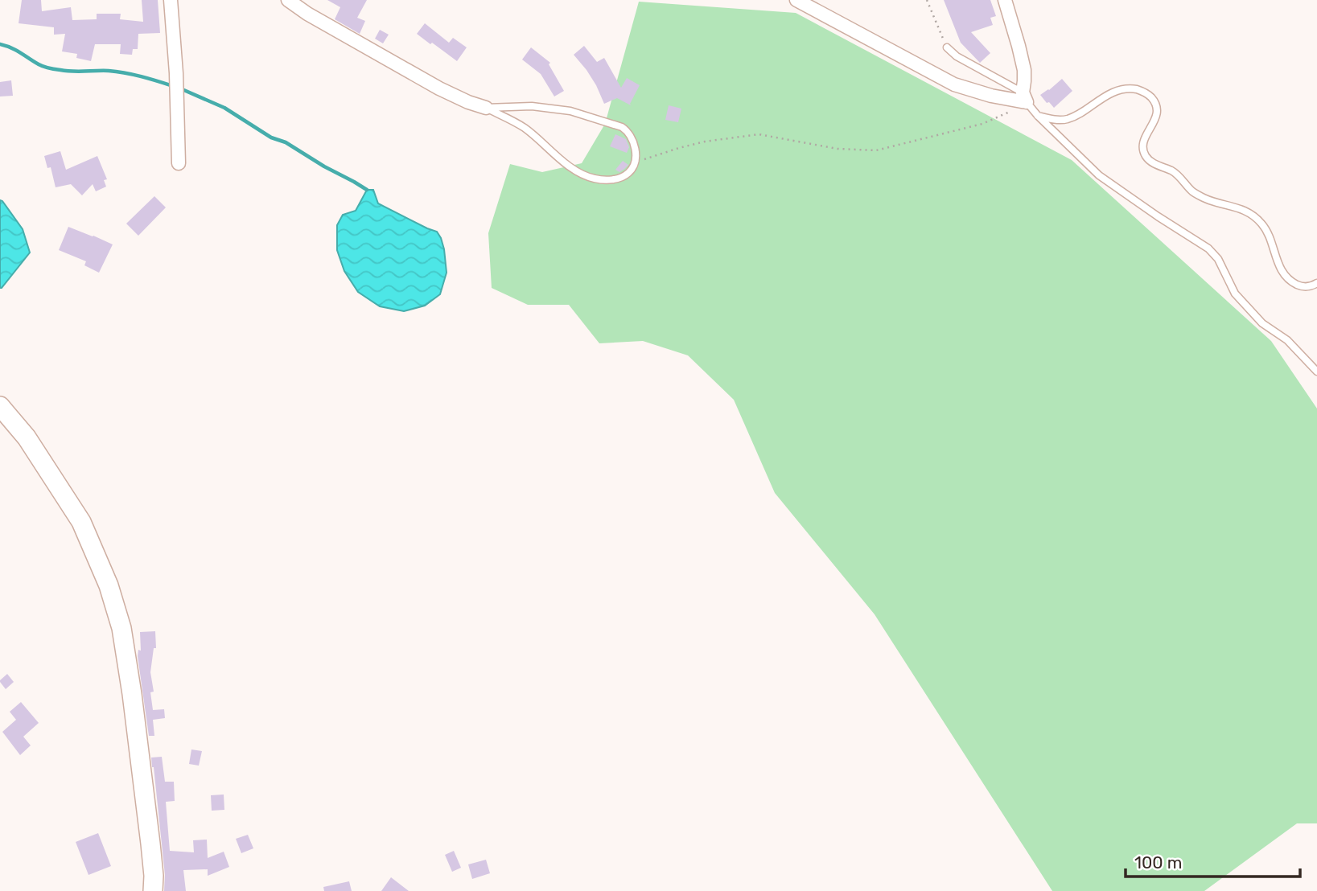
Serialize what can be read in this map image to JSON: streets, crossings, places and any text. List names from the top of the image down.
{
  "scale_bar": "100 m"
}
